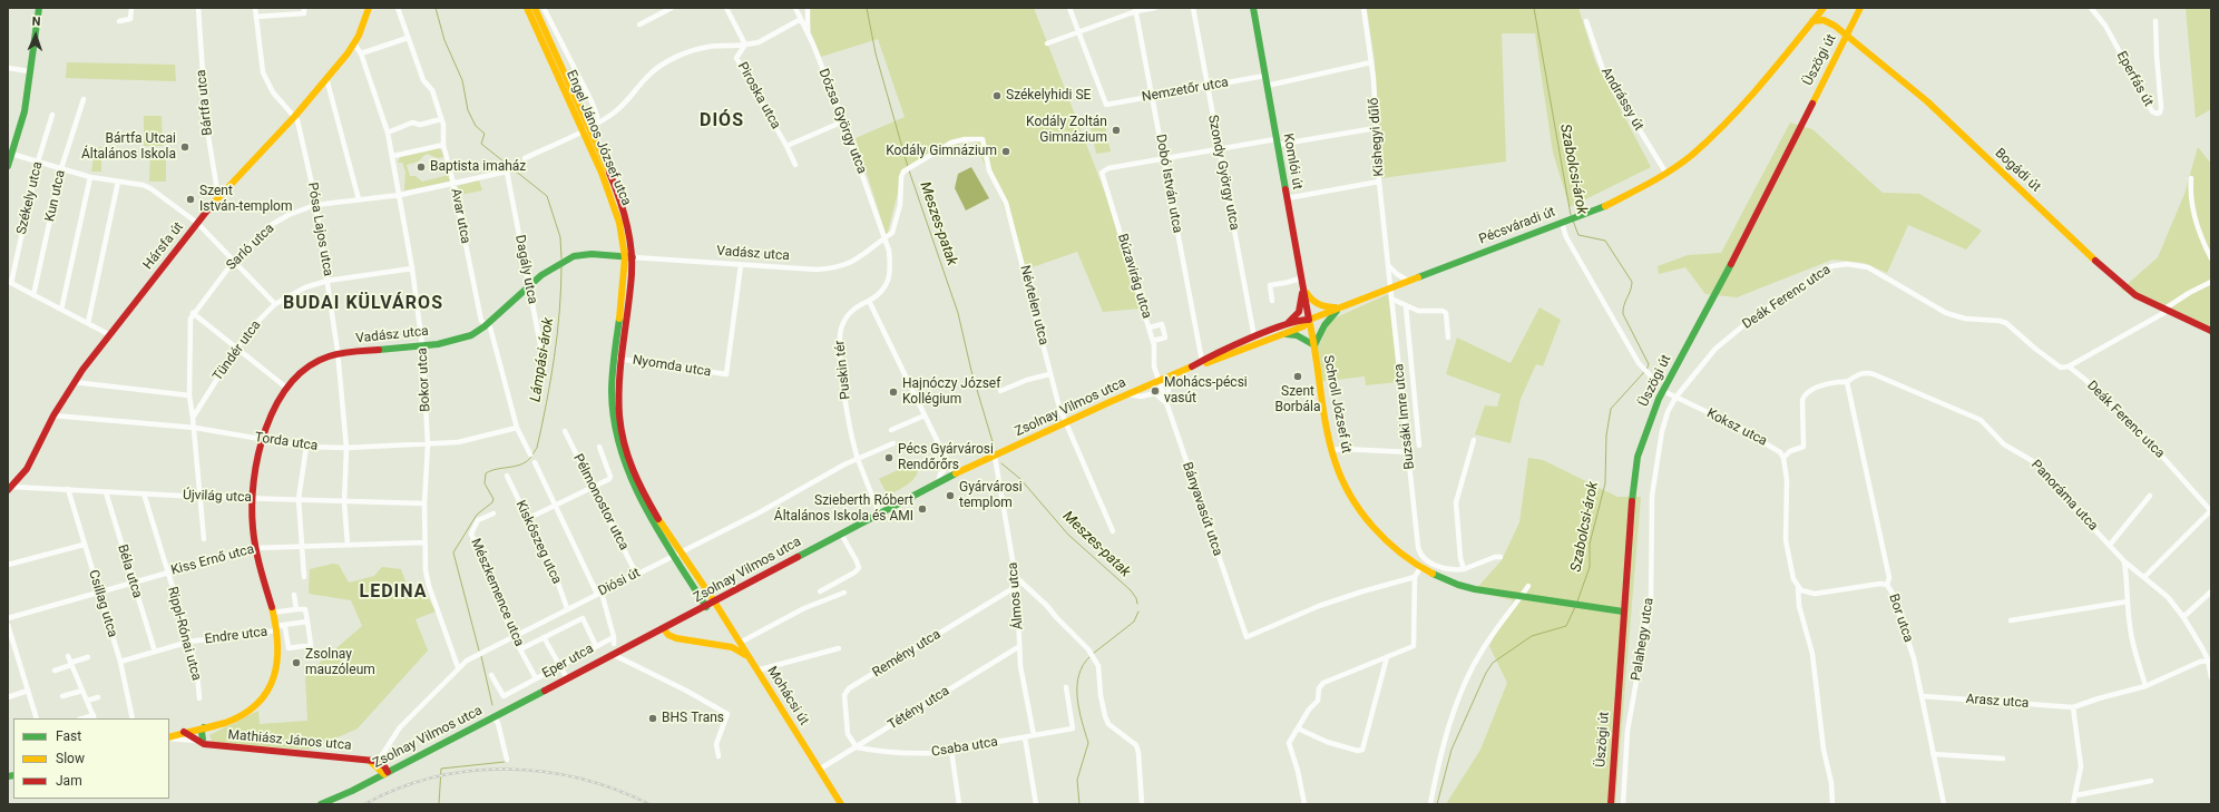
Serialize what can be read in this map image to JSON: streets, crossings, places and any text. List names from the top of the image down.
{
  "streets": {
    "main road": [
      "Üszögi út",
      "Engel János József utca",
      "Komlói út",
      "Bogádi út",
      "Pécsváradi út",
      "Hársfa út",
      "Vadász utca",
      "Schroll József út",
      "Zsolnay Vilmos utca",
      "Mohácsi út",
      "Mathiász János utca"
    ],
    "street": [
      "Eperfás út",
      "Nemzetőr utca",
      "Piroska utca",
      "Andrássy út",
      "Bártfa utca",
      "Dózsa György utca",
      "Kishegyi dűlő",
      "Szondy György utca",
      "Dobó István utca",
      "Kun utca",
      "Székely utca",
      "Avar utca",
      "Pósa Lajos utca",
      "Sarló utca",
      "Dagály utca",
      "Búzavirág utca",
      "Deák Ferenc utca",
      "Névtelen utca",
      "Tündér utca",
      "Nyomda utca",
      "Puskin tér",
      "Bokor utca",
      "Buzsáki Imre utca",
      "Koksz utca",
      "Torda utca",
      "Panoráma utca",
      "Újvilág utca",
      "Pélmonostor utca",
      "Bányavasút utca",
      "Kiskőszeg utca",
      "Kiss Ernő utca",
      "Béla utca",
      "Diósi út",
      "Mészkemence utca",
      "Álmos utca",
      "Csillag utca",
      "Bor utca",
      "Rippl-Rónai utca",
      "Endre utca",
      "Palahegy utca",
      "Remény utca",
      "Eper utca",
      "Arasz utca",
      "Tétény utca",
      "Csaba utca"
    ]
  },
  "crossings": [
    ["Üszögi út", "Bogádi út"],
    ["Üszögi út", "Schroll József út"],
    ["Üszögi út", "Koksz utca"],
    ["Nemzetőr utca", "Komlói út"],
    ["Nemzetőr utca", "Szondy György utca"],
    ["Nemzetőr utca", "Dobó István utca"],
    ["Piroska utca", "Dózsa György utca"],
    ["Andrássy út", "Pécsváradi út"],
    ["Bártfa utca", "Hársfa út"],
    ["Dózsa György utca", "Vadász utca"],
    ["Dózsa György utca", "Puskin tér"],
    ["Kishegyi dűlő", "Pécsváradi út"],
    ["Kishegyi dűlő", "Buzsáki Imre utca"],
    ["Engel János József utca", "Vadász utca"],
    ["Engel János József utca", "Nyomda utca"],
    ["Engel János József utca", "Zsolnay Vilmos utca"],
    ["Engel János József utca", "Diósi út"],
    ["Engel János József utca", "Mohácsi út"],
    ["Komlói út", "Pécsváradi út"],
    ["Komlói út", "Schroll József út"],
    ["Komlói út", "Zsolnay Vilmos utca"],
    ["Bogádi út", "Pécsváradi út"],
    ["Szondy György utca", "Zsolnay Vilmos utca"],
    ["Dobó István utca", "Búzavirág utca"],
    ["Dobó István utca", "Zsolnay Vilmos utca"],
    ["Avar utca", "Sarló utca"],
    ["Avar utca", "Vadász utca"],
    ["Avar utca", "Torda utca"],
    ["Pécsváradi út", "Schroll József út"],
    ["Pécsváradi út", "Zsolnay Vilmos utca"],
    ["Pécsváradi út", "Buzsáki Imre utca"],
    ["Pósa Lajos utca", "Hársfa út"],
    ["Pósa Lajos utca", "Sarló utca"],
    ["Pósa Lajos utca", "Vadász utca"],
    ["Pósa Lajos utca", "Tündér utca"],
    ["Pósa Lajos utca", "Torda utca"],
    ["Pósa Lajos utca", "Újvilág utca"],
    ["Pósa Lajos utca", "Kiss Ernő utca"],
    ["Hársfa út", "Bokor utca"],
    ["Hársfa út", "Torda utca"],
    ["Hársfa út", "Újvilág utca"],
    ["Sarló utca", "Dagály utca"],
    ["Sarló utca", "Bokor utca"],
    ["Vadász utca", "Dagály utca"],
    ["Vadász utca", "Névtelen utca"],
    ["Vadász utca", "Nyomda utca"],
    ["Vadász utca", "Bokor utca"],
    ["Vadász utca", "Torda utca"],
    ["Vadász utca", "Újvilág utca"],
    ["Vadász utca", "Kiss Ernő utca"],
    ["Vadász utca", "Endre utca"],
    ["Vadász utca", "Mathiász János utca"],
    ["Búzavirág utca", "Zsolnay Vilmos utca"],
    ["Búzavirág utca", "Bányavasút utca"],
    ["Deák Ferenc utca", "Koksz utca"],
    ["Deák Ferenc utca", "Palahegy utca"],
    ["Névtelen utca", "Zsolnay Vilmos utca"],
    ["Tündér utca", "Bokor utca"],
    ["Puskin tér", "Zsolnay Vilmos utca"],
    ["Puskin tér", "Diósi út"],
    ["Bokor utca", "Torda utca"],
    ["Bokor utca", "Újvilág utca"],
    ["Bokor utca", "Kiss Ernő utca"],
    ["Bokor utca", "Diósi út"],
    ["Schroll József út", "Zsolnay Vilmos utca"],
    ["Zsolnay Vilmos utca", "Bányavasút utca"],
    ["Zsolnay Vilmos utca", "Álmos utca"],
    ["Zsolnay Vilmos utca", "Mohácsi út"],
    ["Zsolnay Vilmos utca", "Mathiász János utca"],
    ["Koksz utca", "Panoráma utca"],
    ["Koksz utca", "Palahegy utca"],
    ["Panoráma utca", "Bor utca"],
    ["Újvilág utca", "Béla utca"],
    ["Újvilág utca", "Csillag utca"],
    ["Újvilág utca", "Rippl-Rónai utca"],
    ["Pélmonostor utca", "Diósi út"],
    ["Kiskőszeg utca", "Diósi út"],
    ["Kiss Ernő utca", "Béla utca"],
    ["Kiss Ernő utca", "Csillag utca"],
    ["Kiss Ernő utca", "Rippl-Rónai utca"],
    ["Béla utca", "Endre utca"],
    ["Diósi út", "Mészkemence utca"],
    ["Diósi út", "Mathiász János utca"],
    ["Mészkemence utca", "Eper utca"],
    ["Álmos utca", "Remény utca"],
    ["Álmos utca", "Tétény utca"],
    ["Álmos utca", "Csaba utca"],
    ["Csillag utca", "Endre utca"],
    ["Bor utca", "Arasz utca"],
    ["Rippl-Rónai utca", "Endre utca"],
    ["Remény utca", "Tétény utca"],
    ["Remény utca", "Csaba utca"],
    ["Mohácsi út", "Tétény utca"],
    ["Tétény utca", "Csaba utca"]
  ],
  "districts": ["DIÓS", "BUDAI KÜLVÁROS", "LEDINA"],
  "water": ["Szabolcsi-árok", "Meszes-patak", "Lámpási-árok"],
  "places": [
    "Székelyhidi SE",
    "Kodály Zoltán Gimnázium",
    "Bártfa Utcai Általános Iskola",
    "Kodály Gimnázium",
    "Baptista imaház",
    "Szent István-templom",
    "Szent Borbála",
    "Mohács-pécsi vasút",
    "Hajnóczy József Kollégium",
    "Pécs Gyárvárosi Rendőrőrs",
    "Gyárvárosi templom",
    "Szieberth Róbert Általános Iskola és AMI",
    "Zsolnay mauzóleum",
    "BHS Trans"
  ],
  "legend": ["Fast", "Slow", "Jam"],
  "north": "top"
}
